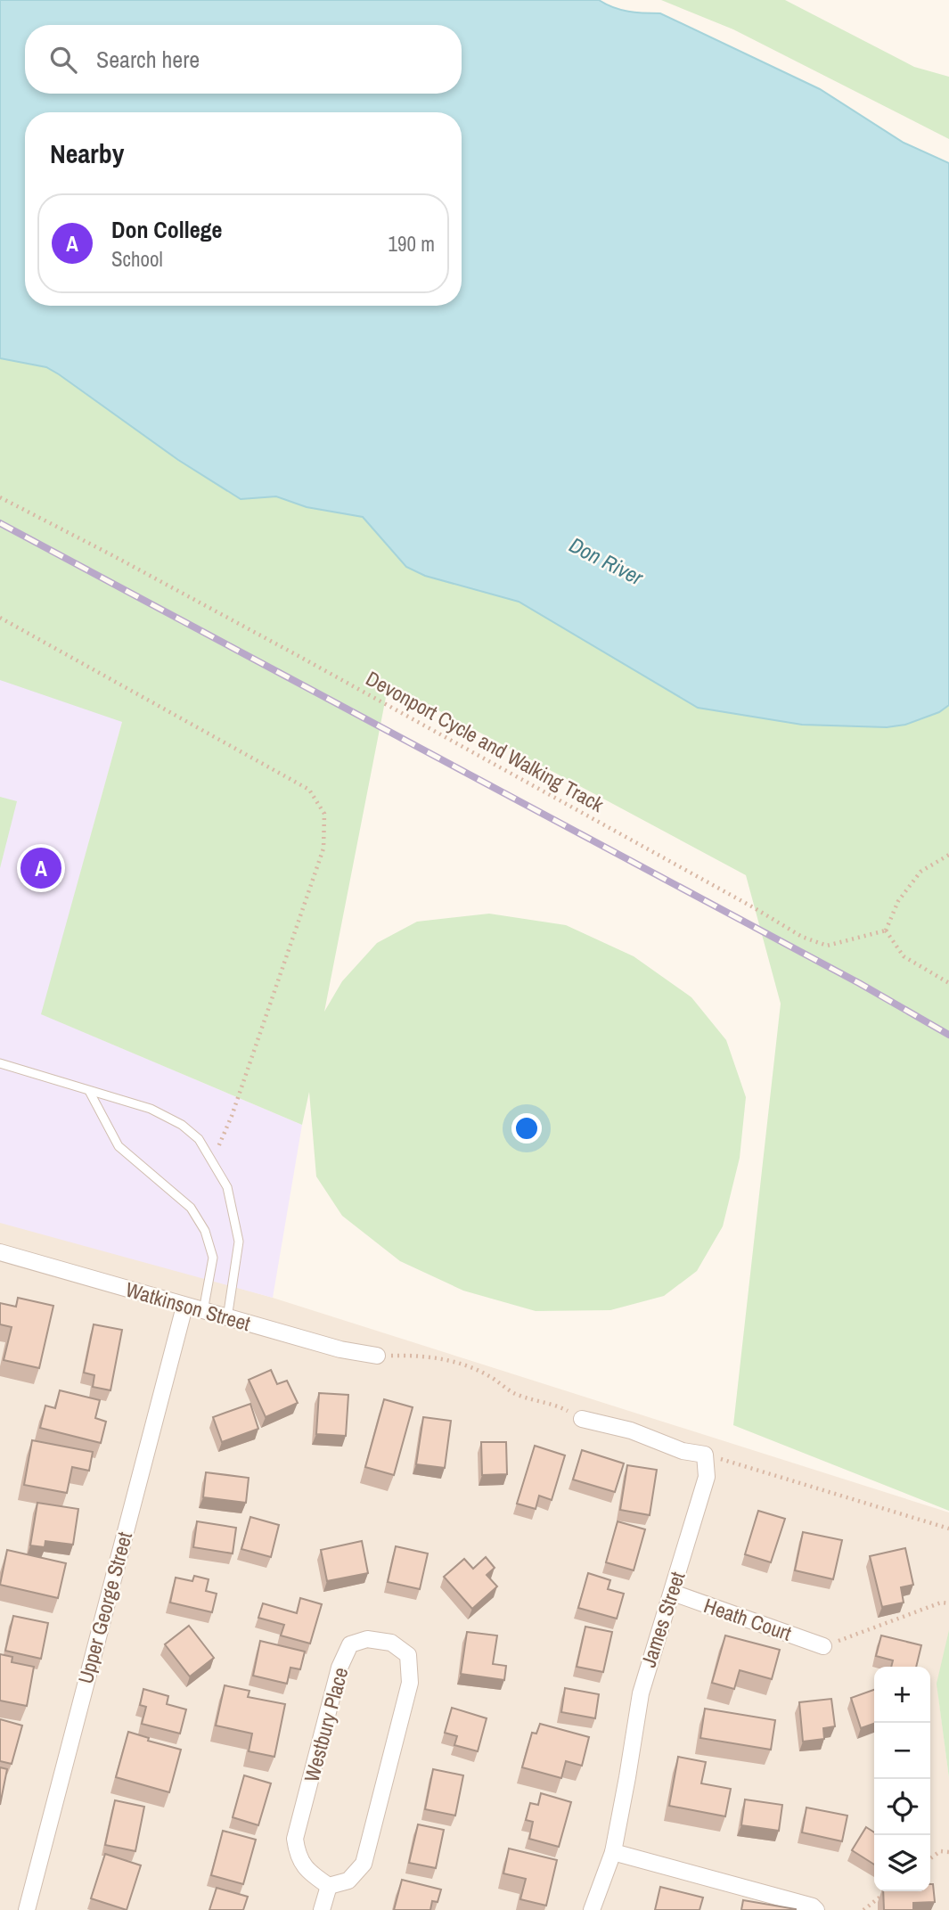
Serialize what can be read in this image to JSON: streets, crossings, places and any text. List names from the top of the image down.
{
  "streets": {
    "street": [
      "Watkinson Street",
      "Upper George Street",
      "James Street",
      "Heath Court",
      "Westbury Place"
    ],
    "path": ["Devonport Cycle and Walking Track"]
  },
  "crossings": [
    ["Watkinson Street", "Upper George Street"],
    ["James Street", "Heath Court"]
  ],
  "water": ["Don River"],
  "page": {
    "search": "Search here",
    "heading": "Nearby",
    "list": [
      {
        "mark": "A",
        "name": "Don College",
        "note": "School",
        "value": "190 m"
      }
    ],
    "pins": "A",
    "map_buttons": ["+", "−"]
  }
}
